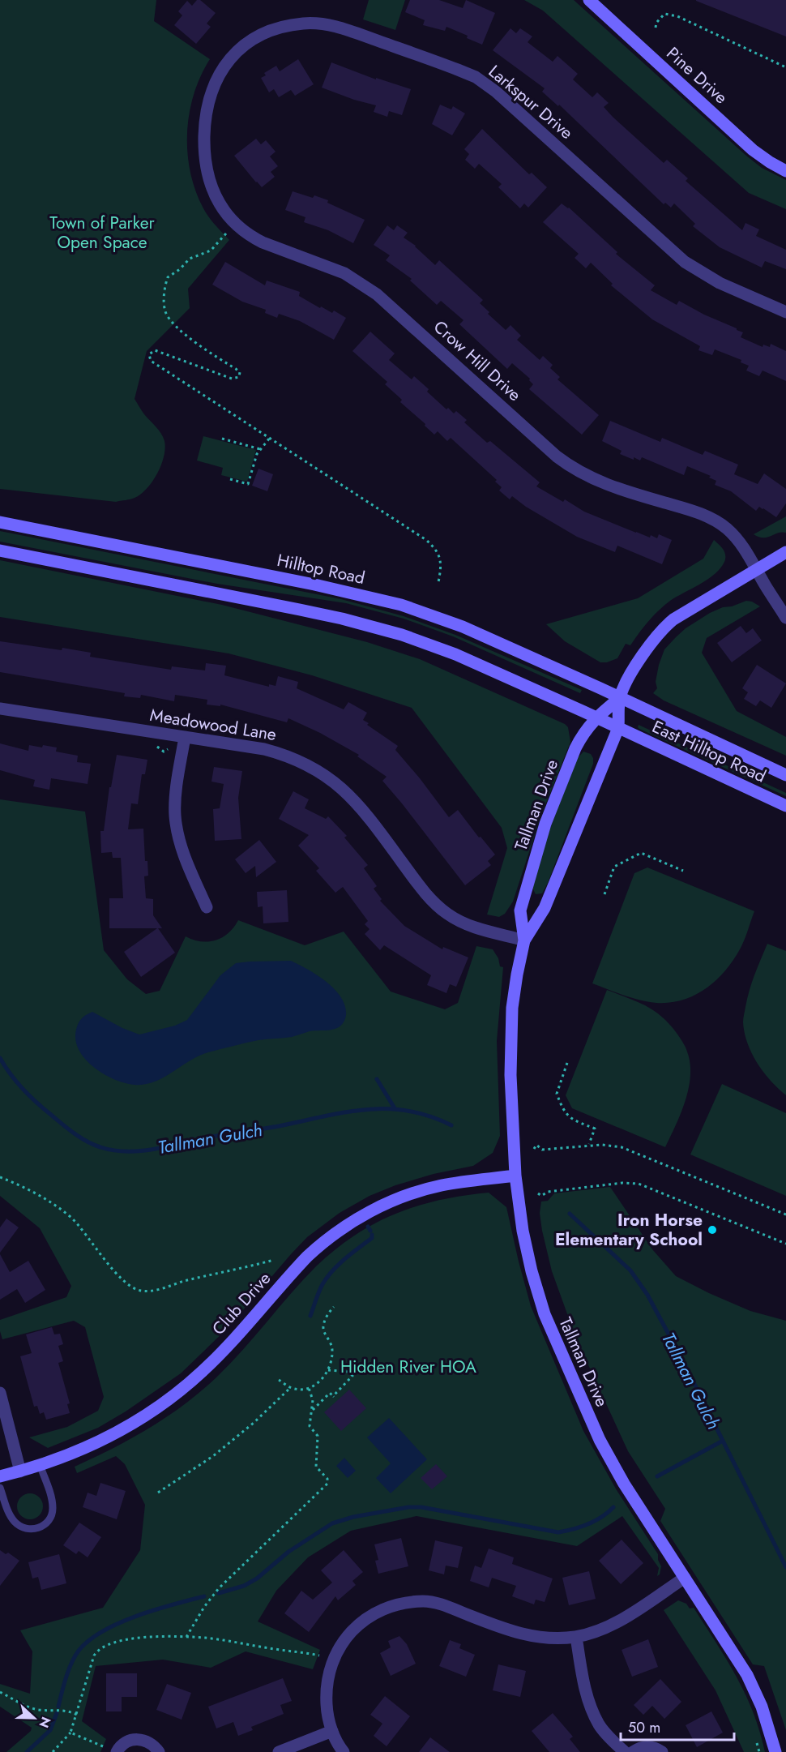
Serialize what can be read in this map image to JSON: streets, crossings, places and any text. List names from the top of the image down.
{
  "streets": {
    "street": [
      "Pine Drive",
      "Larkspur Drive",
      "Crow Hill Drive",
      "Hilltop Road",
      "Meadowood Lane",
      "East Hilltop Road",
      "Tallman Drive",
      "Club Drive"
    ]
  },
  "crossings": [
    ["Larkspur Drive", "Crow Hill Drive"],
    ["Crow Hill Drive", "Tallman Drive"],
    ["Hilltop Road", "East Hilltop Road"],
    ["Hilltop Road", "Tallman Drive"],
    ["Meadowood Lane", "Tallman Drive"],
    ["East Hilltop Road", "Tallman Drive"],
    ["Tallman Drive", "Club Drive"]
  ],
  "water": ["Tallman Gulch"],
  "parks": ["Town of Parker Open Space", "Hidden River HOA"],
  "places": ["Iron Horse Elementary School"],
  "scale_bar": "50 m",
  "north": "right"
}
